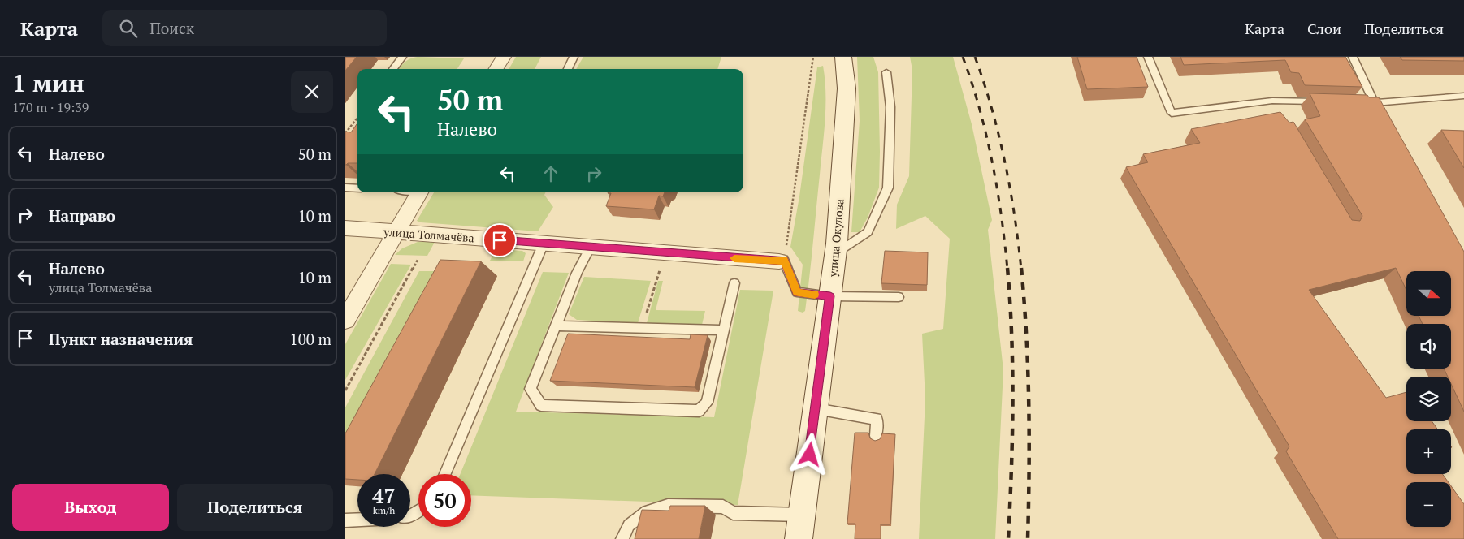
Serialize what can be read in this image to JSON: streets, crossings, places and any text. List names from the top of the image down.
{
  "streets": {
    "main road": ["улица Окулова"],
    "street": ["улица Толмачёва"]
  },
  "north": "right",
  "page": {
    "header": "Карта",
    "search": "Поиск",
    "nav": ["Карта", "Слои", "Поделиться"],
    "heading": ["1 мин", "170 m · 19:39"],
    "turn": ["50 m", "Налево"],
    "list": [
      {
        "name": "Налево",
        "value": "50 m"
      },
      {
        "name": "Направо",
        "value": "10 m"
      },
      {
        "name": "Налево",
        "note": "улица Толмачёва",
        "value": "10 m"
      },
      {
        "name": "Пункт назначения",
        "value": "100 m"
      }
    ],
    "map_buttons": ["+", "−"],
    "speed": "47 km/h",
    "limit": "50",
    "buttons": ["Выход", "Поделиться"]
  }
}
